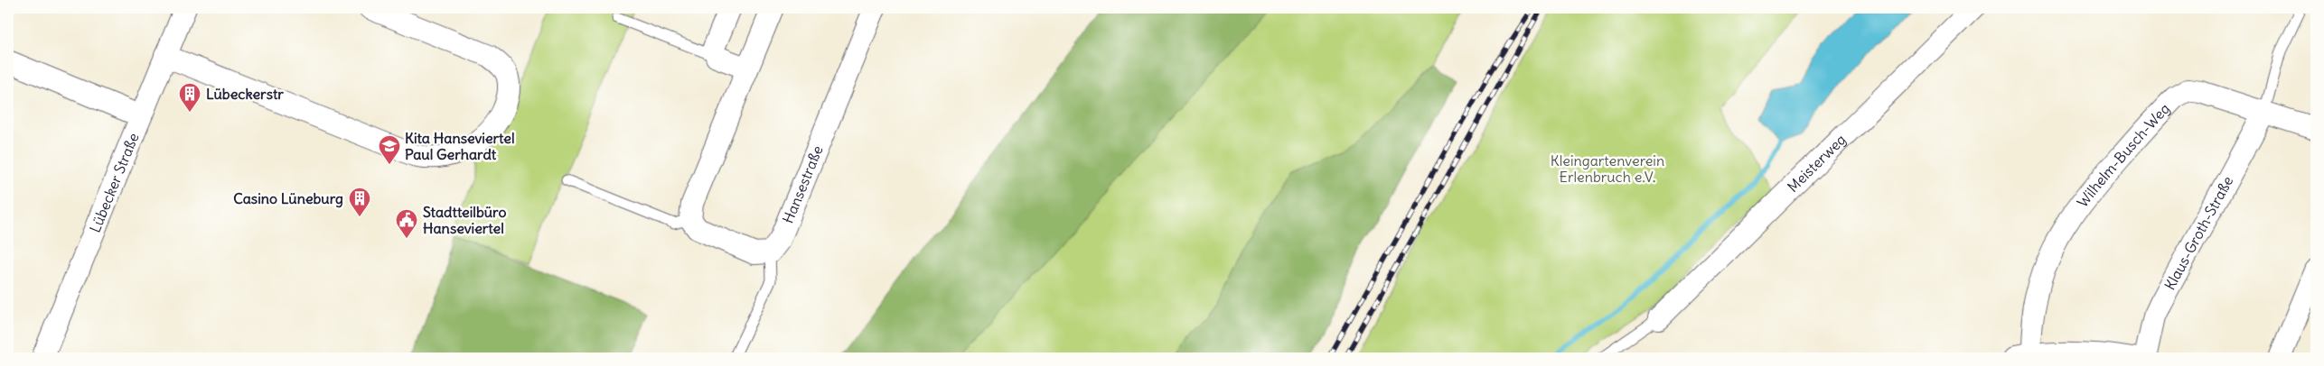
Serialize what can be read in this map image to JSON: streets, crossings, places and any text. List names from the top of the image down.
{
  "streets": {
    "street": [
      "Wilhelm-Busch-Weg",
      "Meisterweg",
      "Lübecker Straße",
      "Hansestraße",
      "Klaus-Groth-Straße"
    ]
  },
  "crossings": [
    ["Wilhelm-Busch-Weg", "Klaus-Groth-Straße"]
  ],
  "parks": ["Kleingartenverein Erlenbruch e.V."],
  "places": {
    "building": ["Lübeckerstr", "Casino Lüneburg"],
    "school or university": ["Kita Hanseviertel Paul Gerhardt"],
    "public building": ["Stadtteilbüro Hanseviertel"]
  }
}
